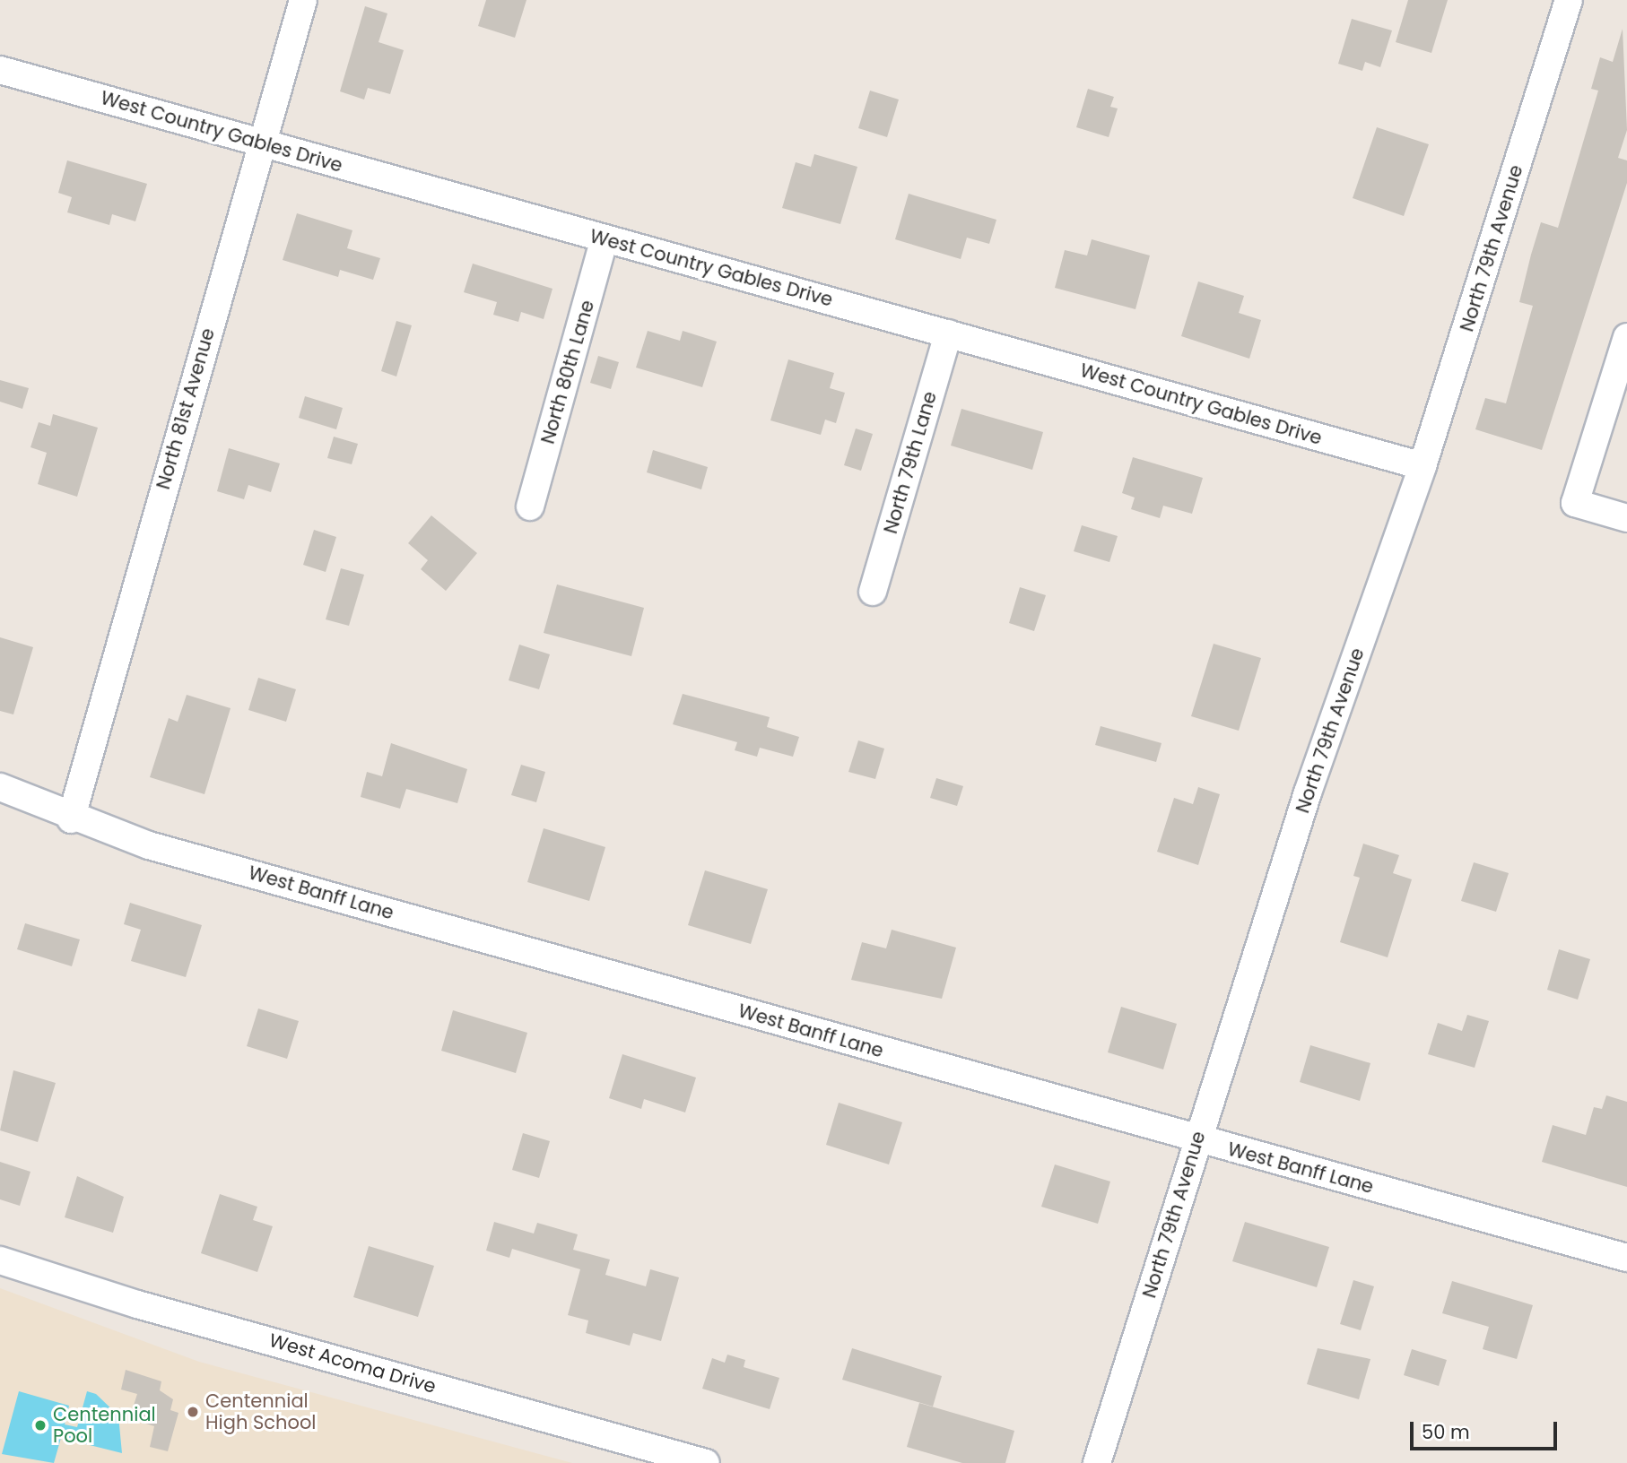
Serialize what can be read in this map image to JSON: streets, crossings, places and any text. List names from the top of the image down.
{
  "streets": {
    "street": [
      "West Country Gables Drive",
      "North 79th Avenue",
      "North 80th Lane",
      "North 81st Avenue",
      "North 79th Lane",
      "West Banff Lane",
      "West Acoma Drive"
    ]
  },
  "crossings": [
    ["West Country Gables Drive", "North 79th Avenue"],
    ["West Country Gables Drive", "North 80th Lane"],
    ["West Country Gables Drive", "North 81st Avenue"],
    ["West Country Gables Drive", "North 79th Lane"],
    ["North 79th Avenue", "West Banff Lane"],
    ["North 81st Avenue", "West Banff Lane"]
  ],
  "places": ["Centennial High School", "Centennial Pool"],
  "scale_bar": "50 m"
}
